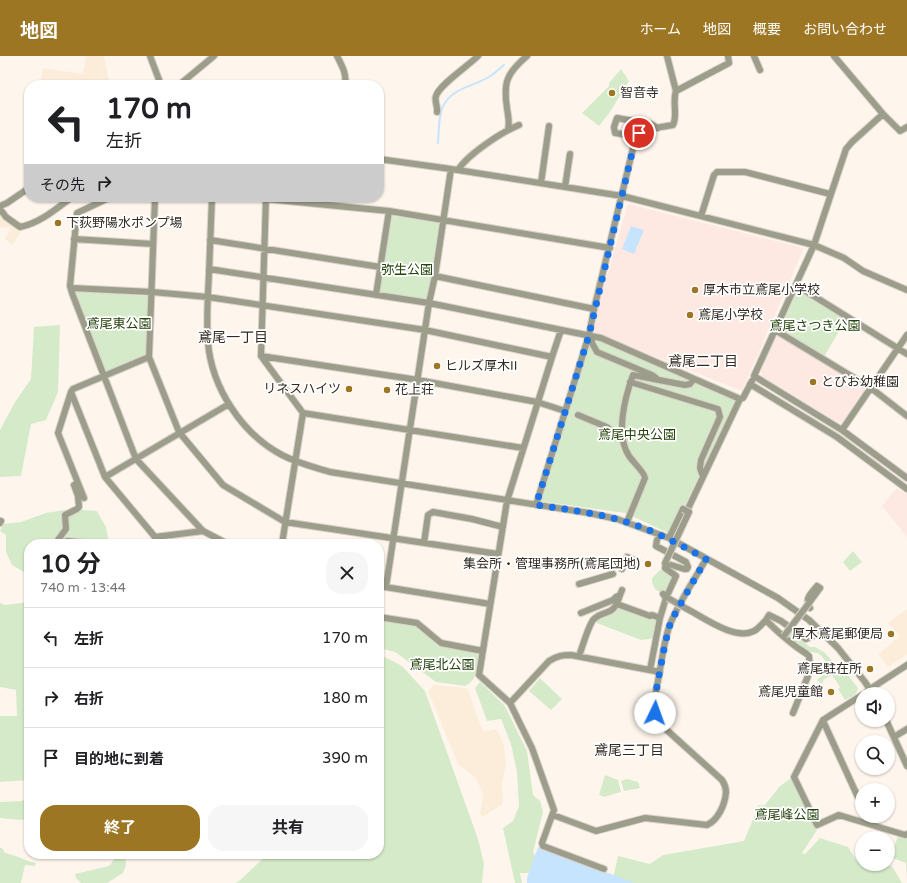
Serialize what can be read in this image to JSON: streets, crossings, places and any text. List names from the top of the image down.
{
  "districts": ["鳶尾一丁目", "鳶尾二丁目", "鳶尾三丁目"],
  "parks": [
    "弥生公園",
    "鳶尾東公園",
    "鳶尾さつき公園",
    "鳶尾中央公園",
    "鳶尾北公園",
    "鳶尾峰公園"
  ],
  "places": [
    "智音寺",
    "下荻野陽水ポンプ場",
    "厚木市立鳶尾小学校",
    "鳶尾小学校",
    "ヒルズ厚木II",
    "とびお幼稚園",
    "リネスハイツ",
    "花上荘",
    "集会所・管理事務所(鳶尾団地)",
    "厚木鳶尾郵便局",
    "鳶尾駐在所",
    "鳶尾児童館"
  ],
  "page": {
    "header": "地図",
    "nav": [
      "ホーム",
      "地図",
      "概要",
      "お問い合わせ"
    ],
    "turn": ["170 m", "左折"],
    "then": "その先",
    "heading": ["10 分", "740 m · 13:44"],
    "list": [
      {
        "name": "左折",
        "value": "170 m"
      },
      {
        "name": "右折",
        "value": "180 m"
      },
      {
        "name": "目的地に到着",
        "value": "390 m"
      }
    ],
    "map_buttons": ["+", "−"],
    "buttons": ["終了", "共有"]
  }
}
